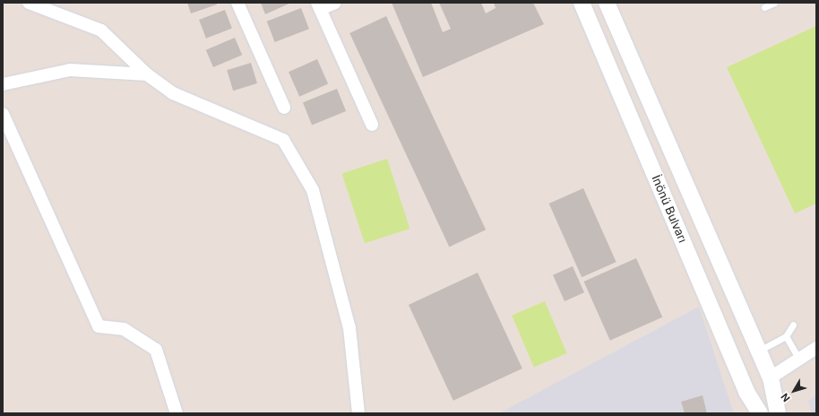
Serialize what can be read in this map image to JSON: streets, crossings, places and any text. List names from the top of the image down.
{
  "streets": {
    "street": ["İnönü Bulvarı"]
  },
  "north": "bottom left"
}
